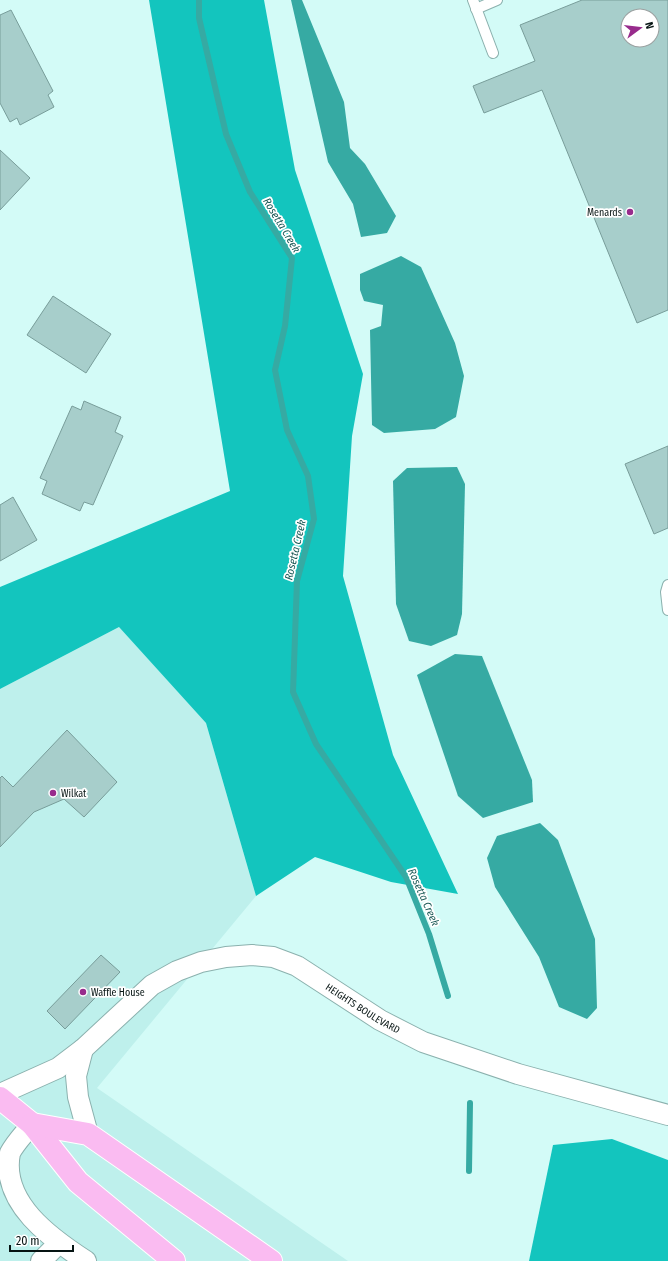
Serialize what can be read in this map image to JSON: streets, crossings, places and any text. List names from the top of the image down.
{
  "streets": {
    "street": ["HEIGHTS BOULEVARD"]
  },
  "water": ["Rosetta Creek"],
  "places": ["Menards", "Wilkat", "Waffle House"],
  "scale_bar": "20 m",
  "north": "right"
}
